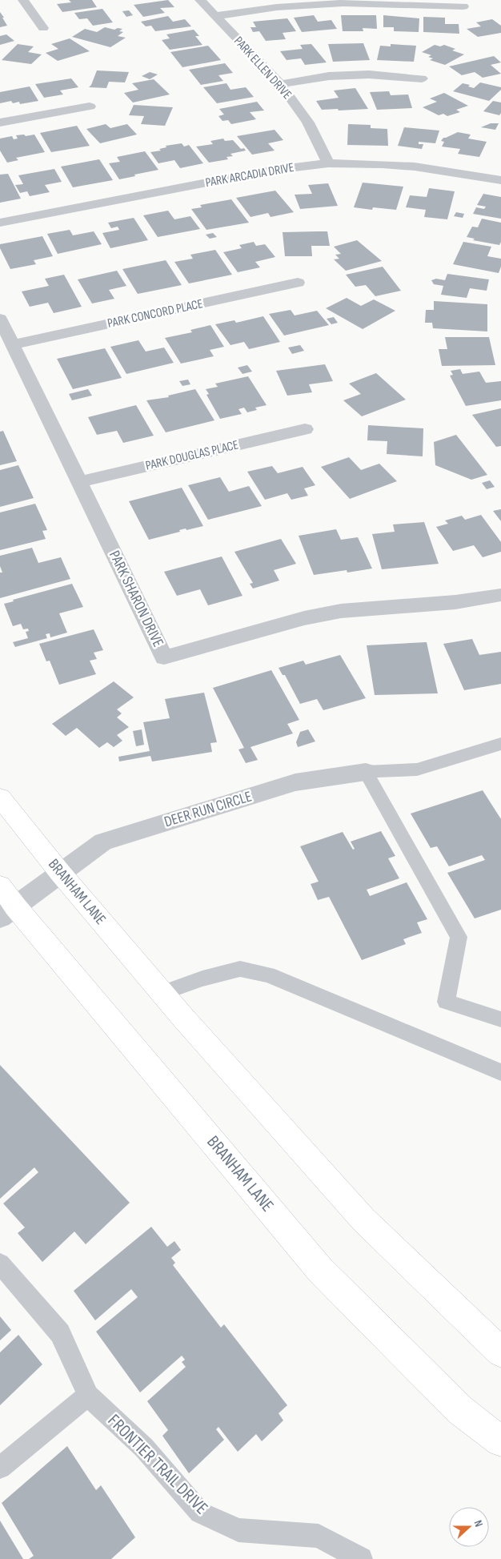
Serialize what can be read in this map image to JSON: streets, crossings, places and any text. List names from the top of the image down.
{
  "streets": {
    "main road": ["BRANHAM LANE"],
    "street": [
      "PARK ELLEN DRIVE",
      "PARK ARCADIA DRIVE",
      "PARK CONCORD PLACE",
      "PARK DOUGLAS PLACE",
      "PARK SHARON DRIVE",
      "DEER RUN CIRCLE"
    ],
    "lane": ["FRONTIER TRAIL DRIVE"]
  },
  "crossings": [
    ["PARK ELLEN DRIVE", "PARK ARCADIA DRIVE"],
    ["PARK CONCORD PLACE", "PARK SHARON DRIVE"],
    ["PARK DOUGLAS PLACE", "PARK SHARON DRIVE"],
    ["DEER RUN CIRCLE", "BRANHAM LANE"]
  ],
  "north": "right"
}
